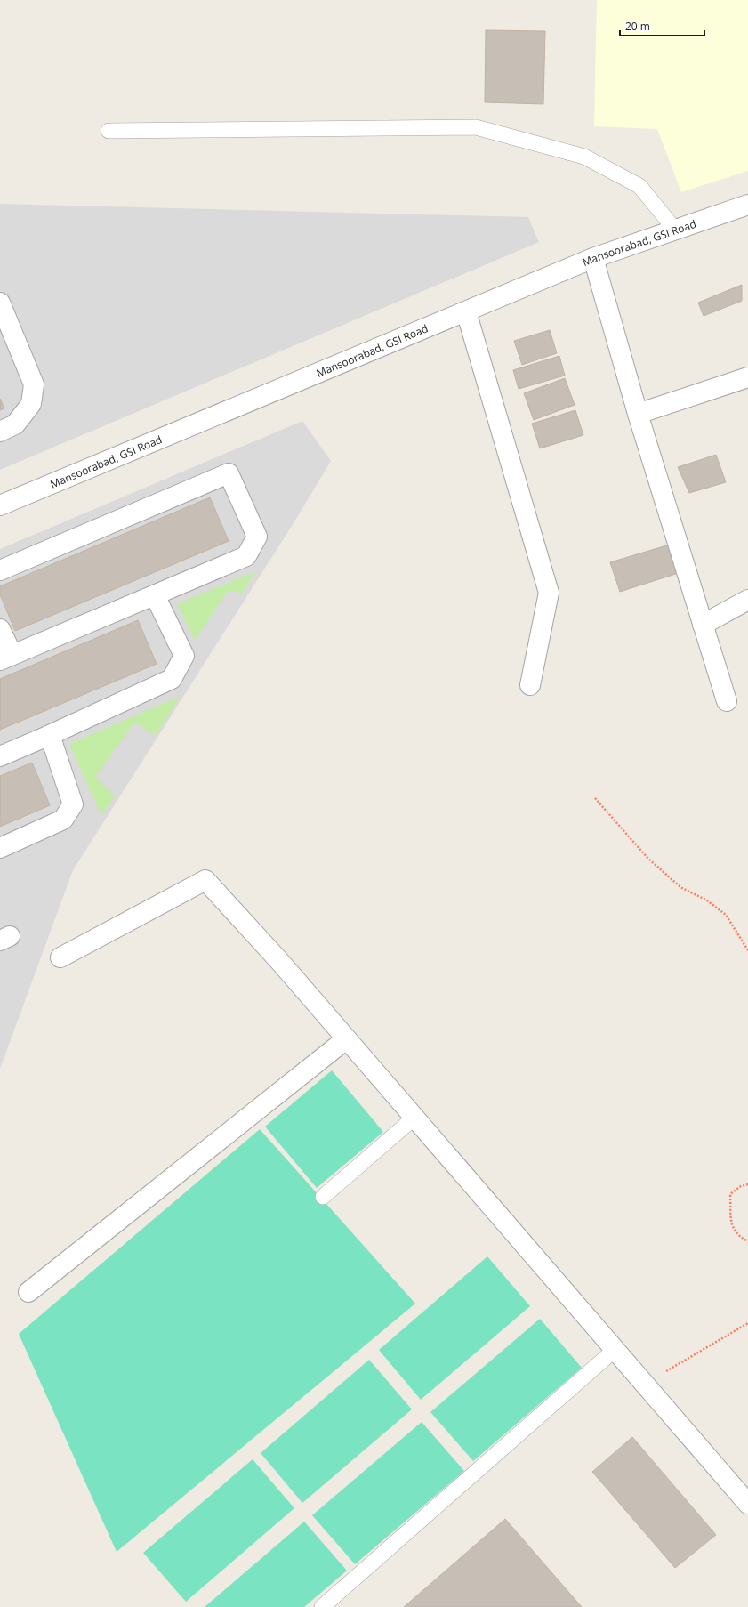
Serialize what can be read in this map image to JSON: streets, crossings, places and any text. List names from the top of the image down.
{
  "streets": {
    "street": ["Mansoorabad, GSI Road"]
  },
  "scale_bar": "20 m"
}
